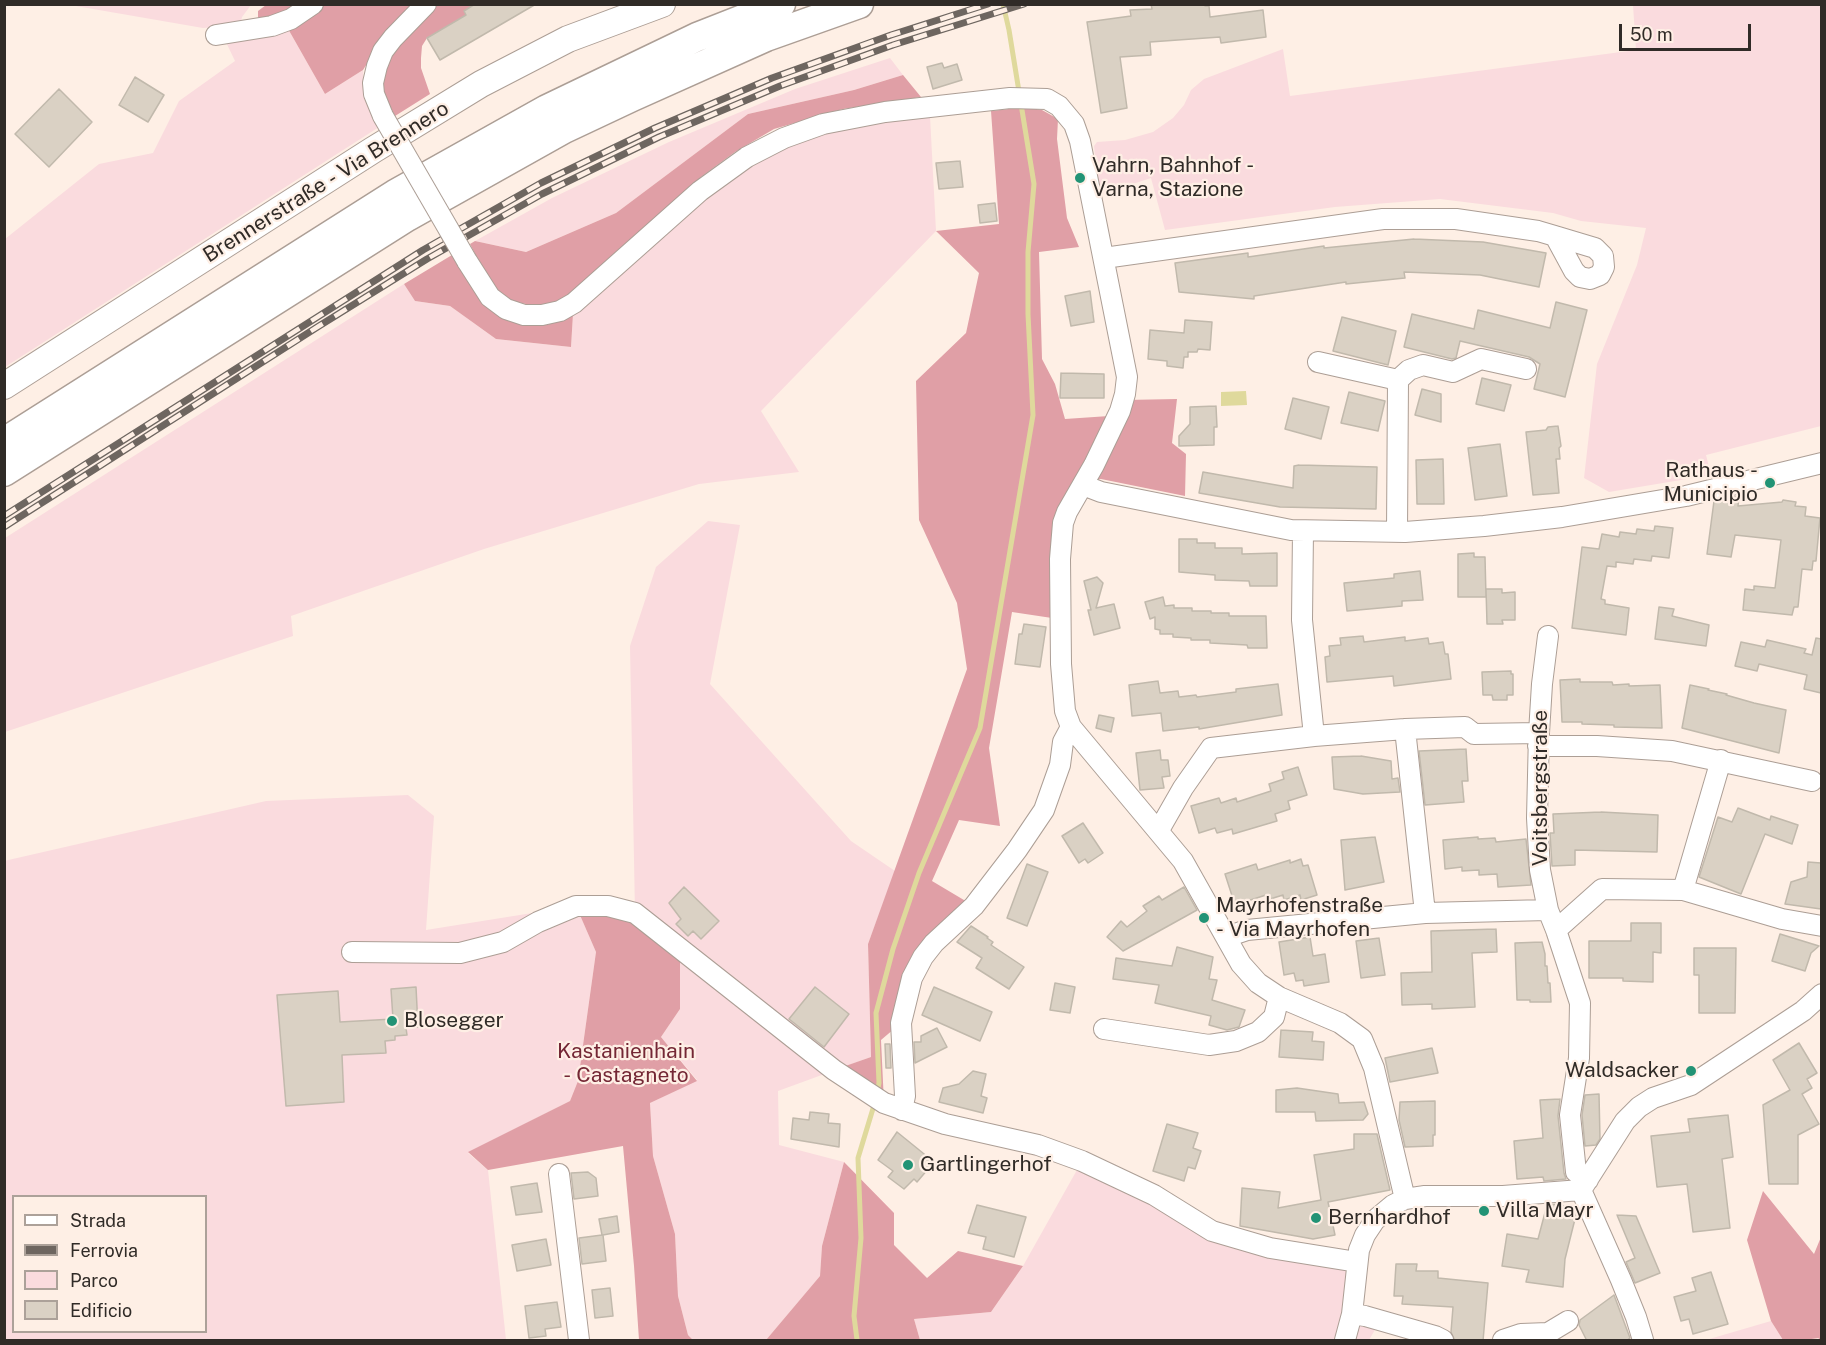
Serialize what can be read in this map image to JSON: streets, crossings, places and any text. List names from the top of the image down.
{
  "streets": {
    "main road": ["Brennerstraße - Via Brennero"],
    "street": ["Voitsbergstraße"]
  },
  "parks": ["Kastanienhain - Castagneto"],
  "places": [
    "Vahrn, Bahnhof - Varna, Stazione",
    "Rathaus - Municipio",
    "Mayrhofenstraße - Via Mayrhofen",
    "Blosegger",
    "Waldsacker",
    "Gartlingerhof",
    "Villa Mayr",
    "Bernhardhof"
  ],
  "legend": [
    "Strada",
    "Ferrovia",
    "Parco",
    "Edificio"
  ],
  "scale_bar": "50 m"
}
